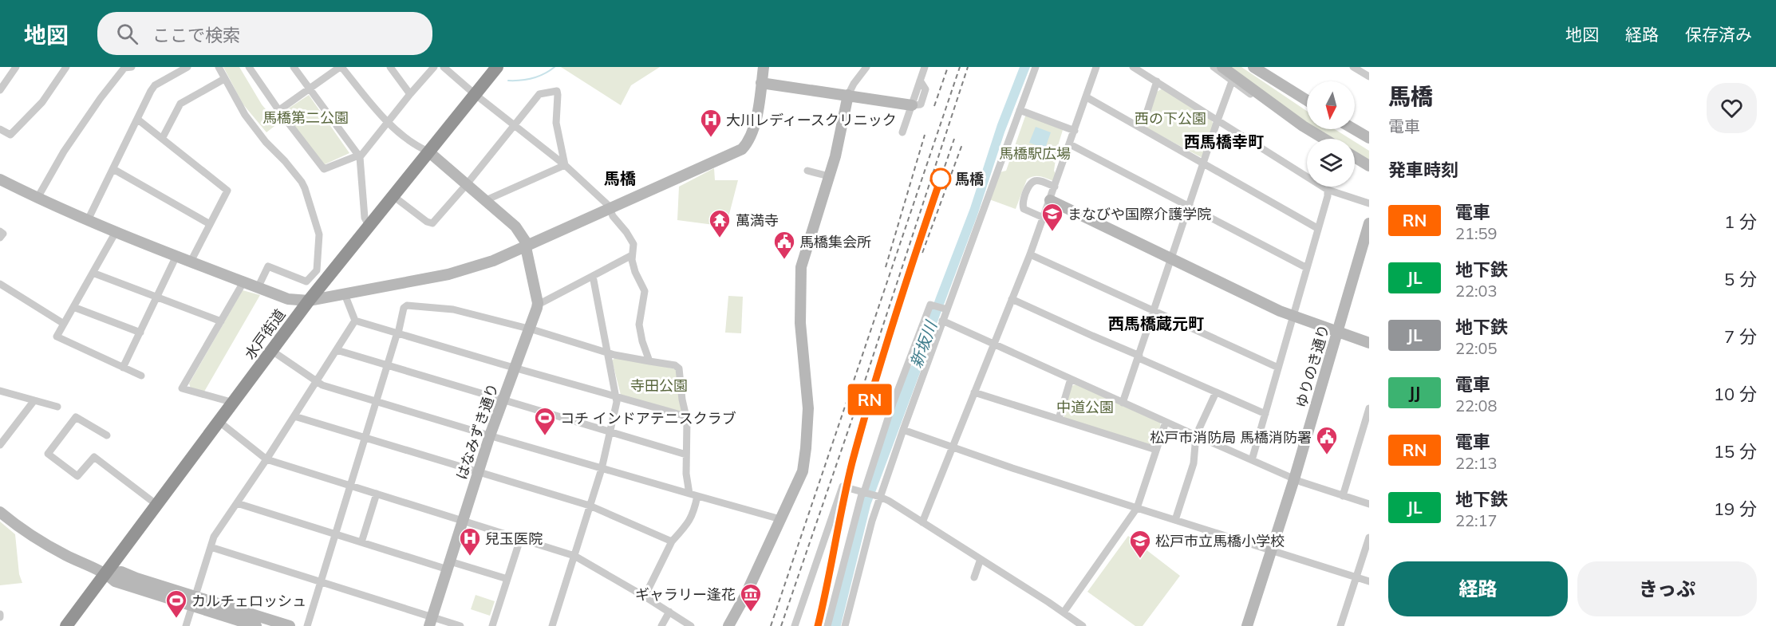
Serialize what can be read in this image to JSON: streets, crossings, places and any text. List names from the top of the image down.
{
  "streets": {
    "highway": ["水戸街道"],
    "street": ["ゆりのき通り", "はなみずき通り"]
  },
  "crossings": [
    ["水戸街道", "はなみずき通り"]
  ],
  "districts": ["西馬橋幸町", "馬橋", "西馬橋蔵元町"],
  "water": ["新坂川"],
  "parks": [
    "馬橋第二公園",
    "西の下公園",
    "馬橋駅広場",
    "寺田公園",
    "中道公園"
  ],
  "places": {
    "hospital": ["大川レディースクリニック", "兒玉医院"],
    "other": ["馬橋"],
    "school or university": ["まなびや国際介護学院", "松戸市立馬橋小学校"],
    "temple": ["萬満寺"],
    "public building": ["馬橋集会所", "松戸市消防局 馬橋消防署"],
    "sports": ["コチ インドアテニスクラブ", "カルチェロッシュ"],
    "museum": ["ギャラリー逢花"]
  },
  "north": "bottom",
  "page": {
    "header": "地図",
    "search": "ここで検索",
    "nav": ["地図", "経路", "保存済み"],
    "on_map": "RN",
    "heading": [
      ["馬橋", "電車"],
      "発車時刻"
    ],
    "list": [
      {
        "mark": "RN",
        "name": "電車",
        "note": "21:59",
        "value": "1 分"
      },
      {
        "mark": "JL",
        "name": "地下鉄",
        "note": "22:03",
        "value": "5 分"
      },
      {
        "mark": "JL",
        "name": "地下鉄",
        "note": "22:05",
        "value": "7 分"
      },
      {
        "mark": "JJ",
        "name": "電車",
        "note": "22:08",
        "value": "10 分"
      },
      {
        "mark": "RN",
        "name": "電車",
        "note": "22:13",
        "value": "15 分"
      },
      {
        "mark": "JL",
        "name": "地下鉄",
        "note": "22:17",
        "value": "19 分"
      }
    ],
    "buttons": ["経路", "きっぷ"]
  }
}
